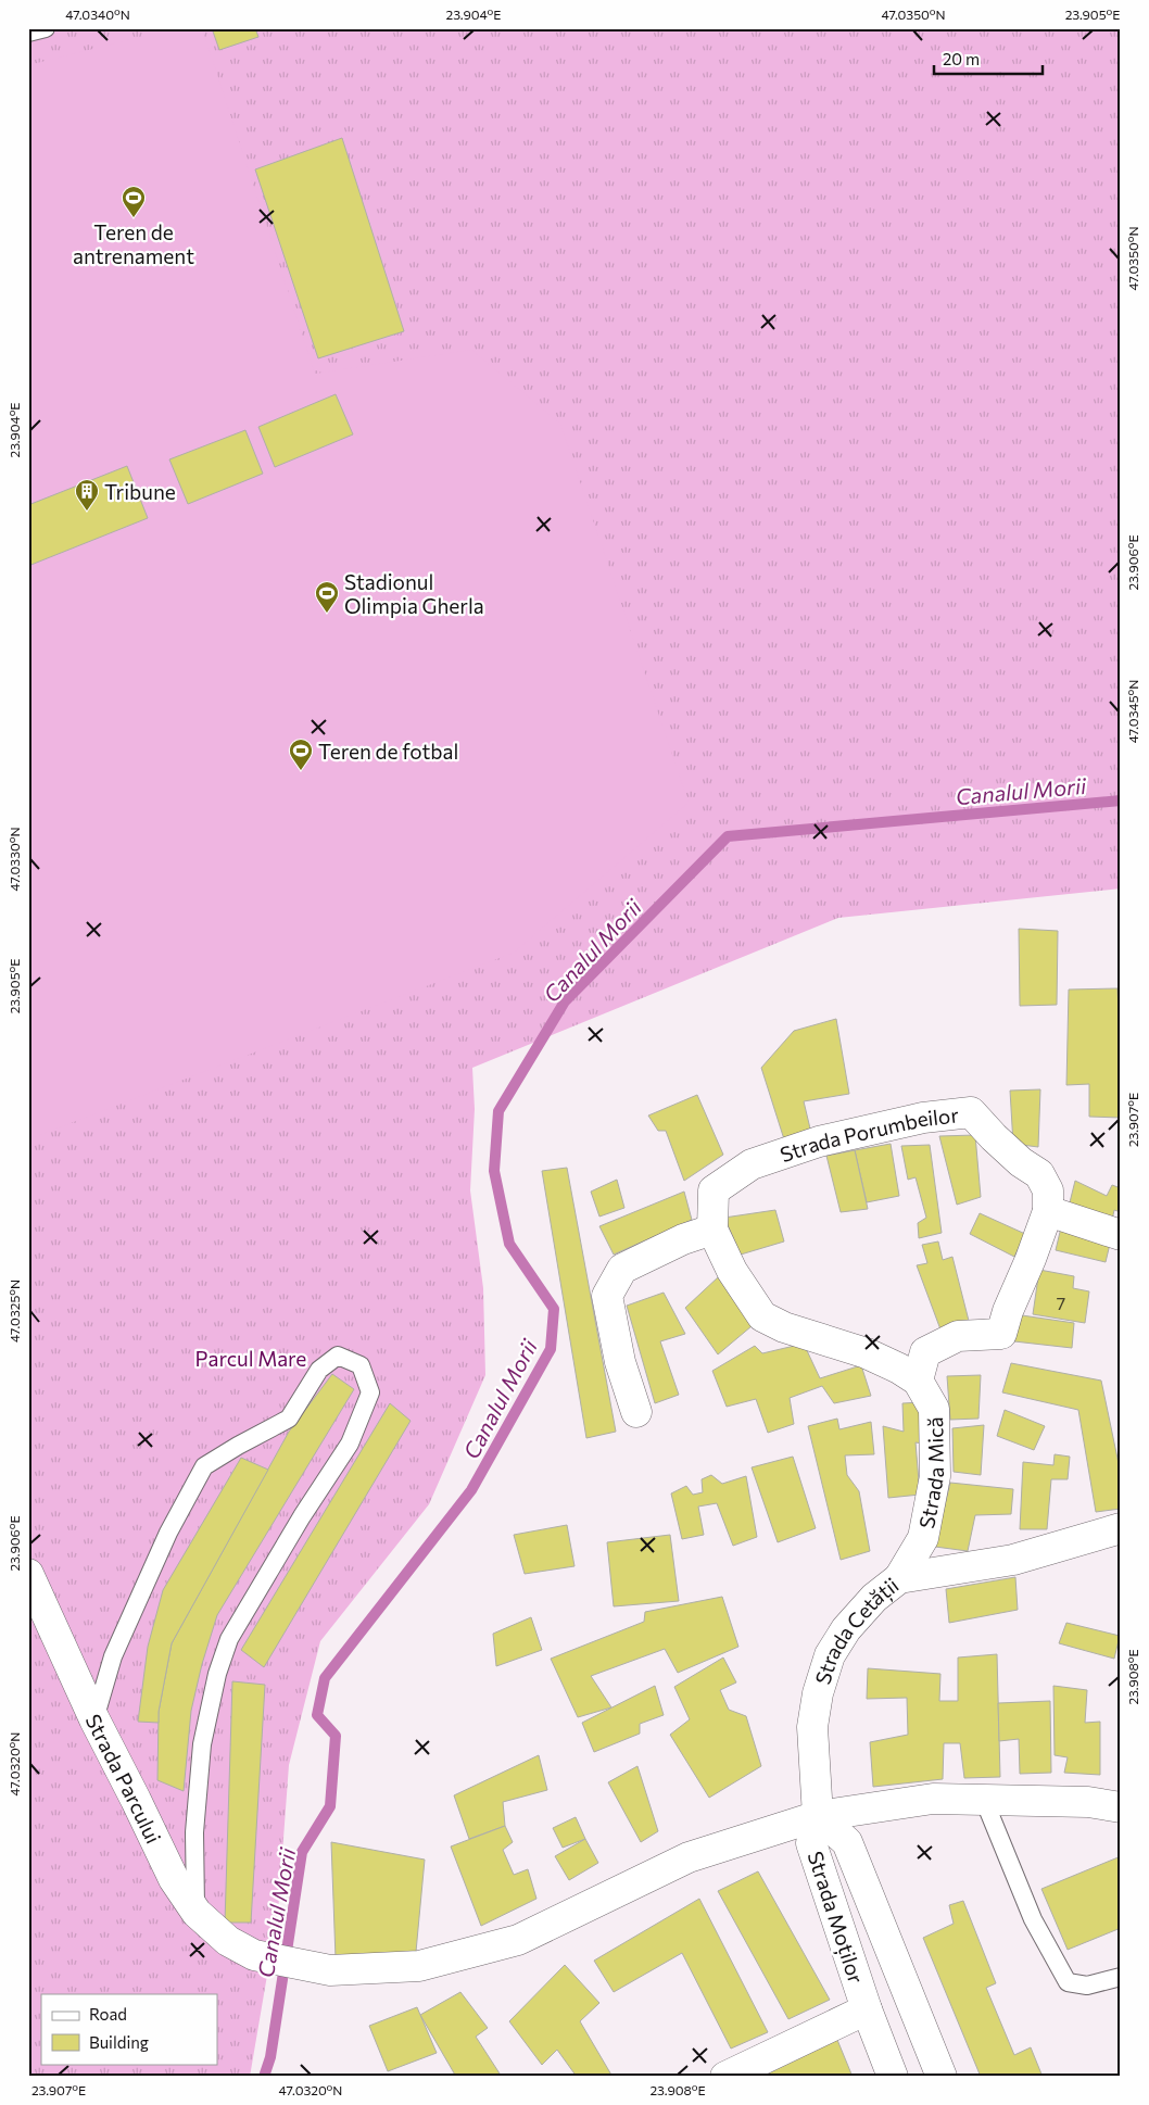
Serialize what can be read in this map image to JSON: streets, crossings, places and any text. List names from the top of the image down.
{
  "streets": {
    "street": [
      "Strada Porumbeilor",
      "Strada Mică",
      "Strada Cetății",
      "Strada Parcului",
      "Strada Moților"
    ]
  },
  "crossings": [
    ["Strada Porumbeilor", "Strada Mică"],
    ["Strada Mică", "Strada Cetății"],
    ["Strada Cetății", "Strada Parcului"],
    ["Strada Cetății", "Strada Moților"],
    ["Strada Parcului", "Strada Moților"]
  ],
  "water": ["Canalul Morii"],
  "parks": ["Parcul Mare"],
  "places": {
    "sports": ["Teren de antrenament", "Stadionul Olimpia Gherla", "Teren de fotbal"],
    "building": ["Tribune"]
  },
  "house_numbers": ["7"],
  "legend": ["Road", "Building"],
  "scale_bar": "20 m",
  "coordinates": [
    "47.0340°N",
    "23.904°E",
    "47.0350°N",
    "23.905°E",
    "23.906°E",
    "47.0345°N",
    "47.0330°N",
    "23.907°E",
    "47.0325°N",
    "23.908°E",
    "47.0320°N"
  ]
}
